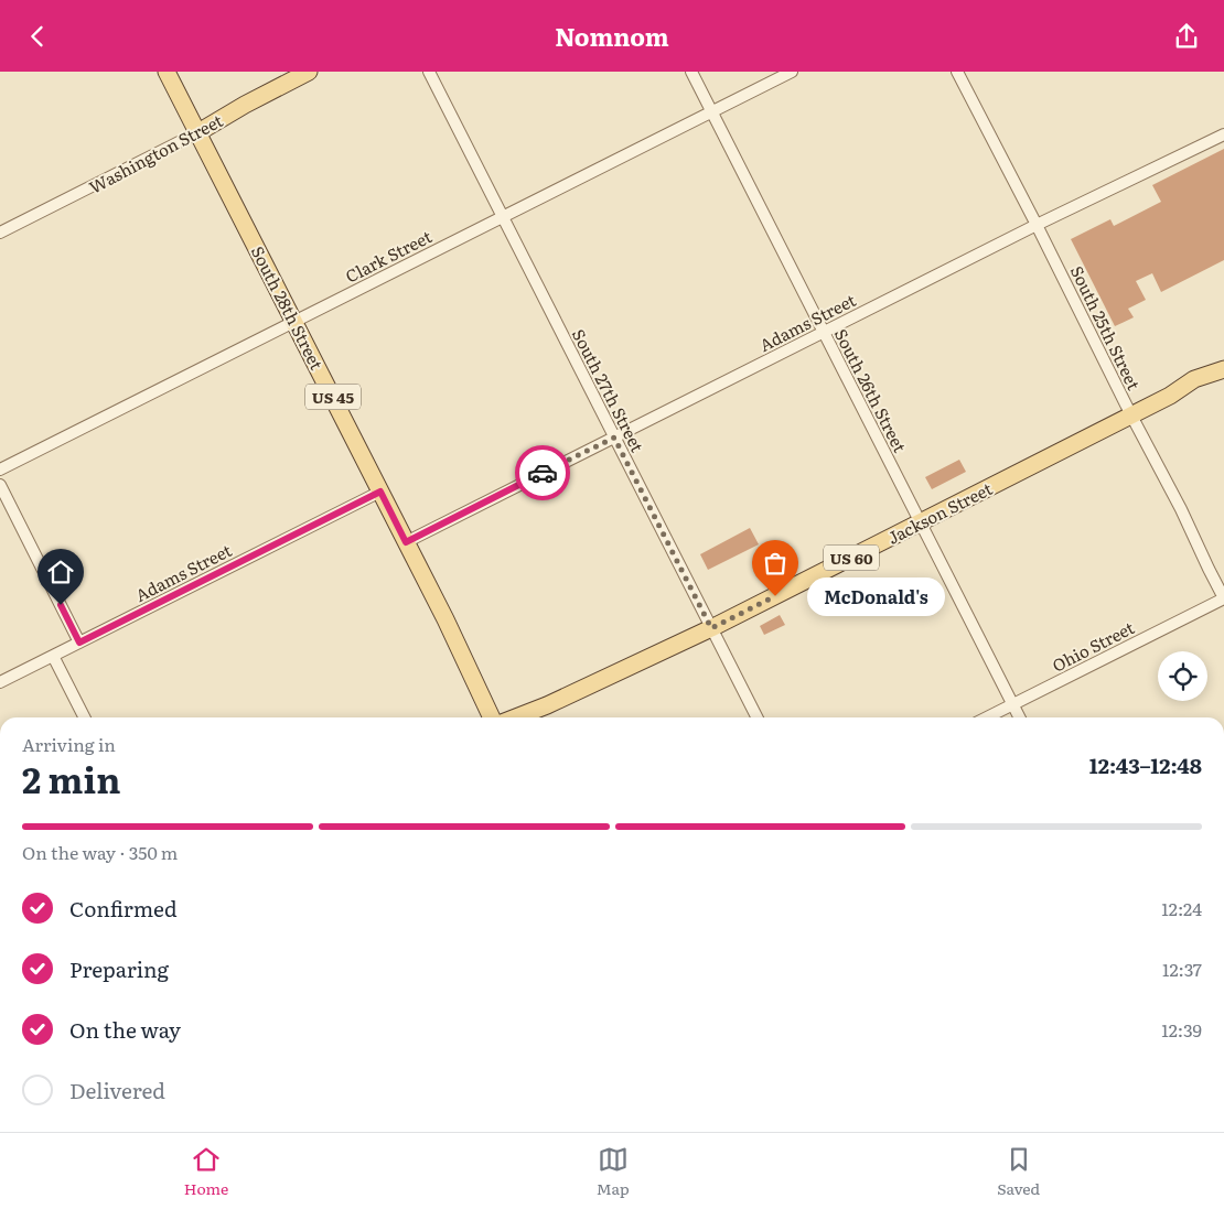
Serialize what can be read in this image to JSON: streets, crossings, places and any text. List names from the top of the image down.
{
  "streets": {
    "main road": [
      "Washington Street",
      "South 28th Street",
      "US 45",
      "Jackson Street",
      "US 60"
    ],
    "street": [
      "Clark Street",
      "Adams Street",
      "South 25th Street",
      "South 27th Street",
      "South 26th Street",
      "Ohio Street"
    ]
  },
  "crossings": [
    ["Washington Street", "South 28th Street"],
    ["Clark Street", "South 28th Street"],
    ["Clark Street", "South 27th Street"],
    ["Clark Street", "South 26th Street"],
    ["South 28th Street", "Adams Street"],
    ["Adams Street", "South 25th Street"],
    ["Adams Street", "South 27th Street"],
    ["Adams Street", "South 26th Street"],
    ["South 25th Street", "Jackson Street"],
    ["South 25th Street", "Ohio Street"],
    ["South 27th Street", "Jackson Street"],
    ["South 26th Street", "Jackson Street"],
    ["South 26th Street", "Ohio Street"],
    ["Jackson Street", "US 60"]
  ],
  "places": ["McDonald's"],
  "page": {
    "header": "Nomnom",
    "bubble": "McDonald's",
    "heading": ["2 min", "Arriving in", "12:43–12:48"],
    "bar": "On the way · 350 m",
    "list": [
      ["Confirmed", "12:24"],
      ["Preparing", "12:37"],
      ["On the way", "12:39"],
      "Delivered"
    ],
    "tabs": ["Home", "Map", "Saved"]
  }
}
